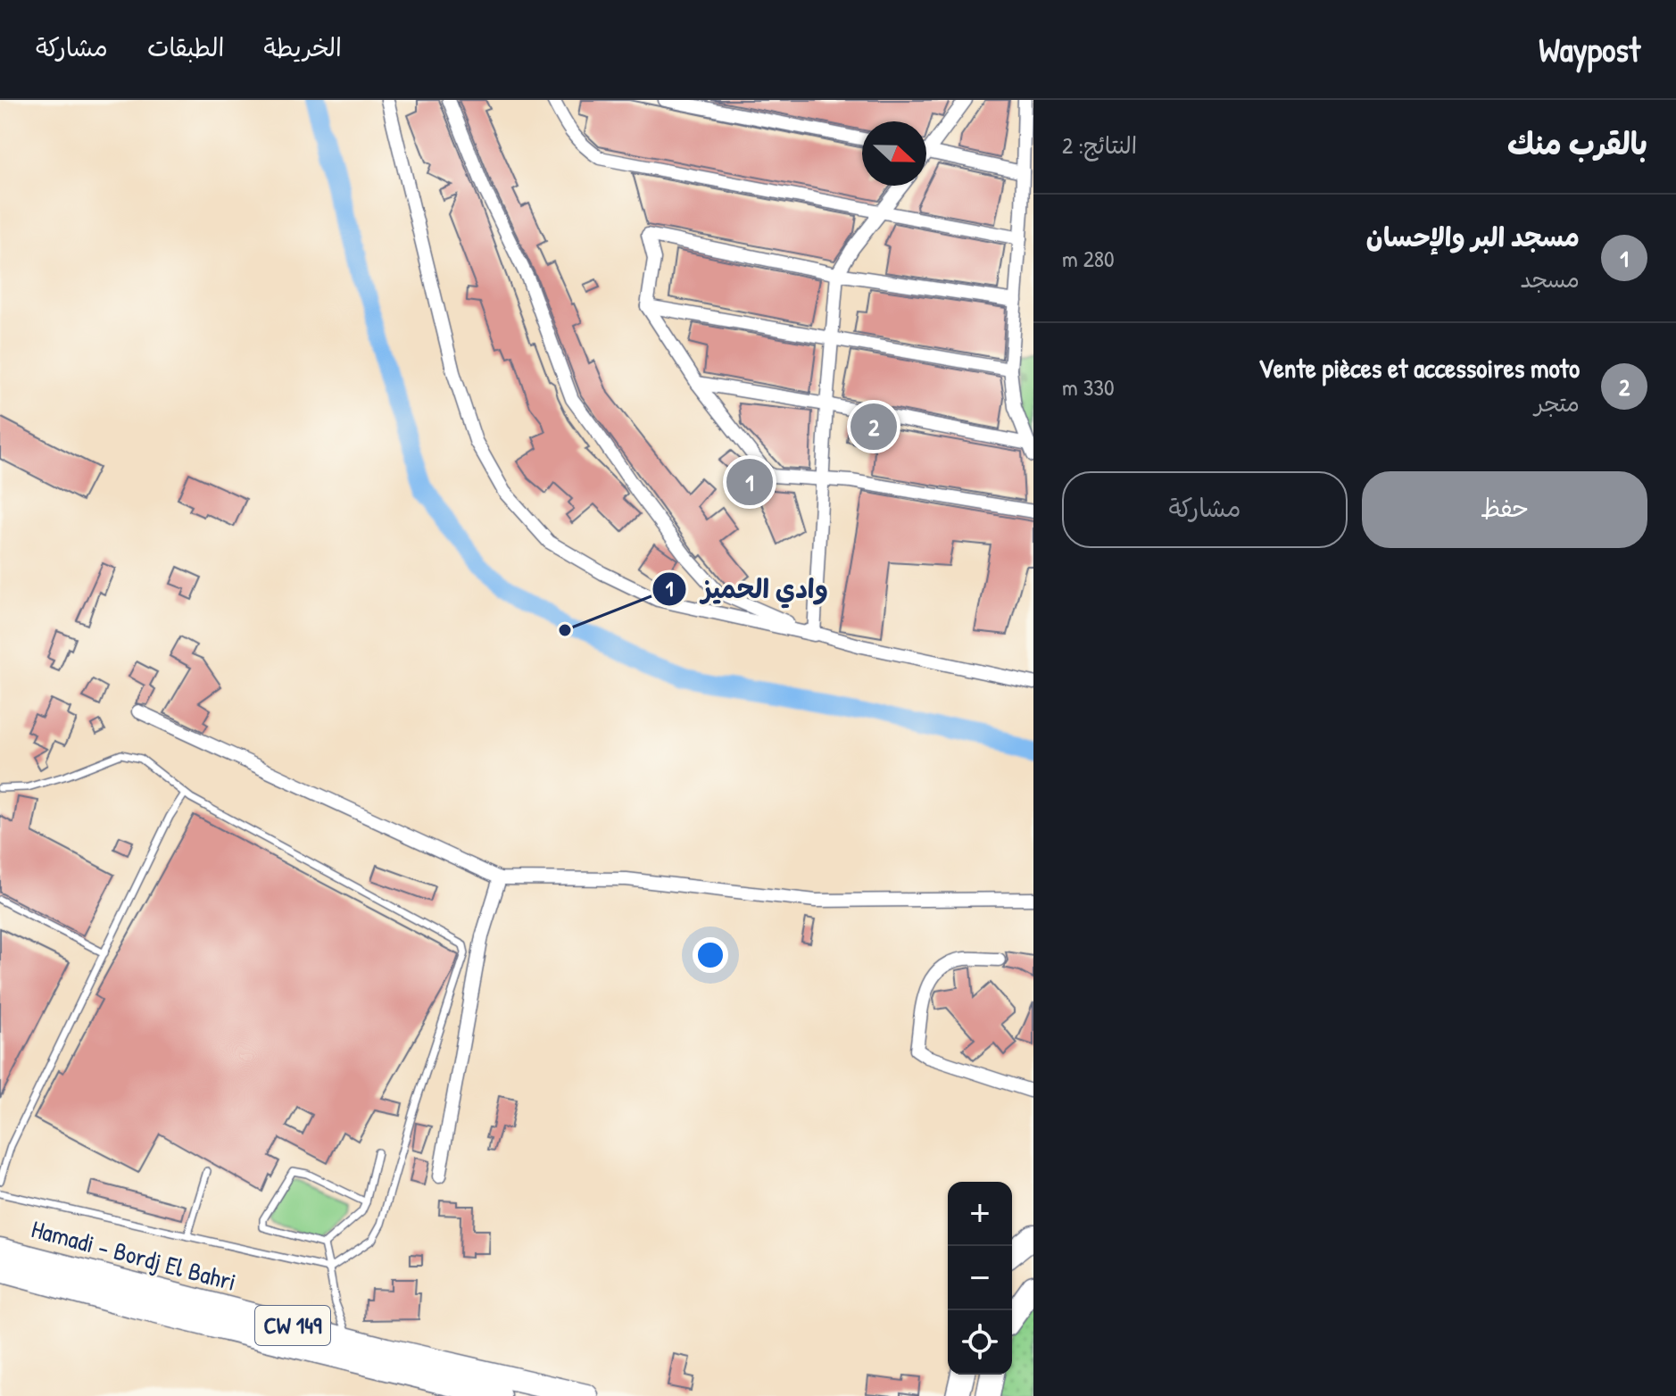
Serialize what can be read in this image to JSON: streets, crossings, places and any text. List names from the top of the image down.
{
  "streets": {
    "highway": ["Hamadi - Bordj El Bahri", "CW 149"]
  },
  "places": ["وادي الحميز"],
  "north": "right",
  "page": {
    "header": "Waypost",
    "nav": ["الخريطة", "الطبقات", "مشاركة"],
    "heading": ["بالقرب منك", "النتائج: 2"],
    "list": [
      {
        "mark": "1",
        "name": "مسجد البر والإحسان",
        "note": "مسجد",
        "value": "280 m"
      },
      {
        "mark": "2",
        "name": "Vente pièces et accessoires moto",
        "note": "متجر",
        "value": "330 m"
      }
    ],
    "pins": ["2", "1"],
    "buttons": ["حفظ", "مشاركة"],
    "map_buttons": ["+", "−"]
  }
}
